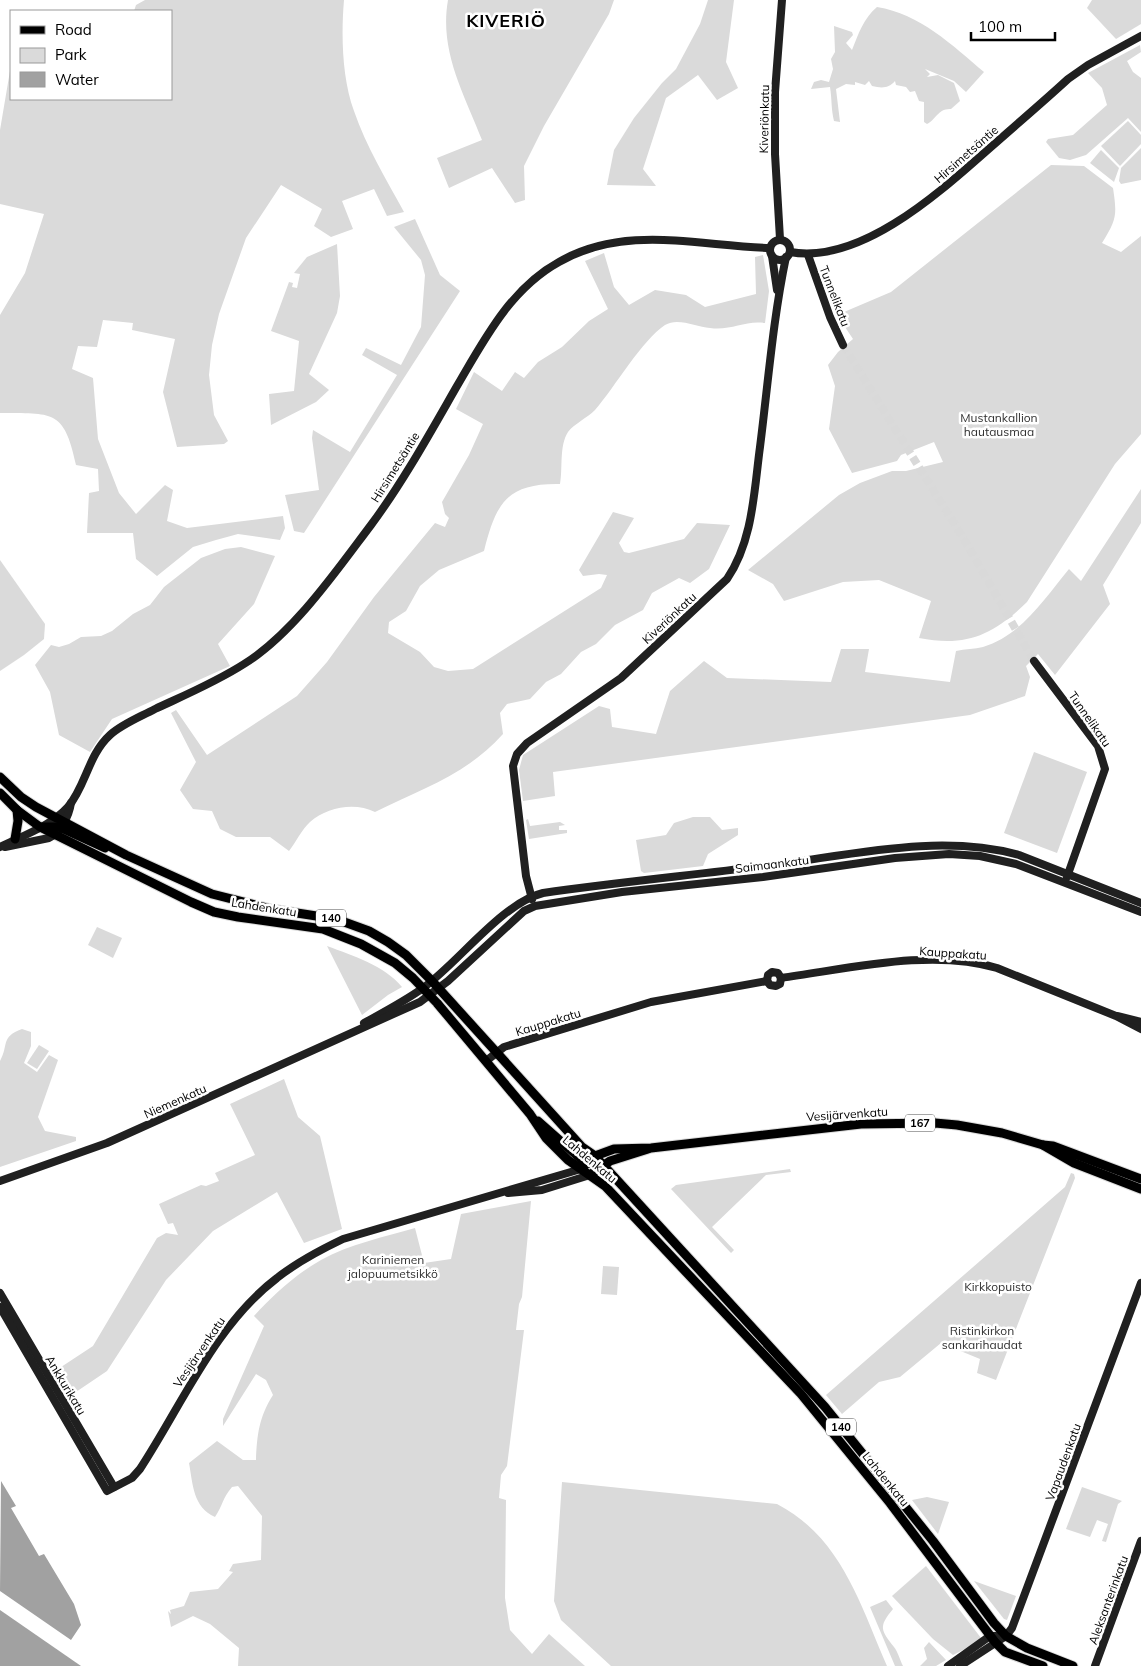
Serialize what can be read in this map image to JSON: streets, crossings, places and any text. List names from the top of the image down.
{
  "streets": {
    "main road": [
      "Lahdenkatu",
      "140",
      "Vesijärvenkatu",
      "167"
    ],
    "street": [
      "Kiveriönkatu",
      "Hirsimetsäntie",
      "Tunnelikatu",
      "Saimaankatu",
      "Kauppakatu",
      "Niemenkatu",
      "Ankkurikatu",
      "Vapaudenkatu",
      "Aleksanterinkatu"
    ]
  },
  "crossings": [
    ["Kiveriönkatu", "Hirsimetsäntie"],
    ["Kiveriönkatu", "Saimaankatu"],
    ["Hirsimetsäntie", "Tunnelikatu"],
    ["Hirsimetsäntie", "Lahdenkatu"],
    ["Tunnelikatu", "Saimaankatu"],
    ["Saimaankatu", "Lahdenkatu"],
    ["Saimaankatu", "Niemenkatu"],
    ["Lahdenkatu", "Kauppakatu"],
    ["Lahdenkatu", "Niemenkatu"],
    ["Lahdenkatu", "Vesijärvenkatu"],
    ["Lahdenkatu", "Vapaudenkatu"],
    ["Vesijärvenkatu", "Ankkurikatu"]
  ],
  "districts": ["KIVERIÖ"],
  "parks": [
    "Mustankallion hautausmaa",
    "Kariniemen jalopuumetsikkö",
    "Kirkkopuisto",
    "Ristinkirkon sankarihaudat"
  ],
  "legend": ["Road", "Park", "Water"],
  "scale_bar": "100 m"
}
